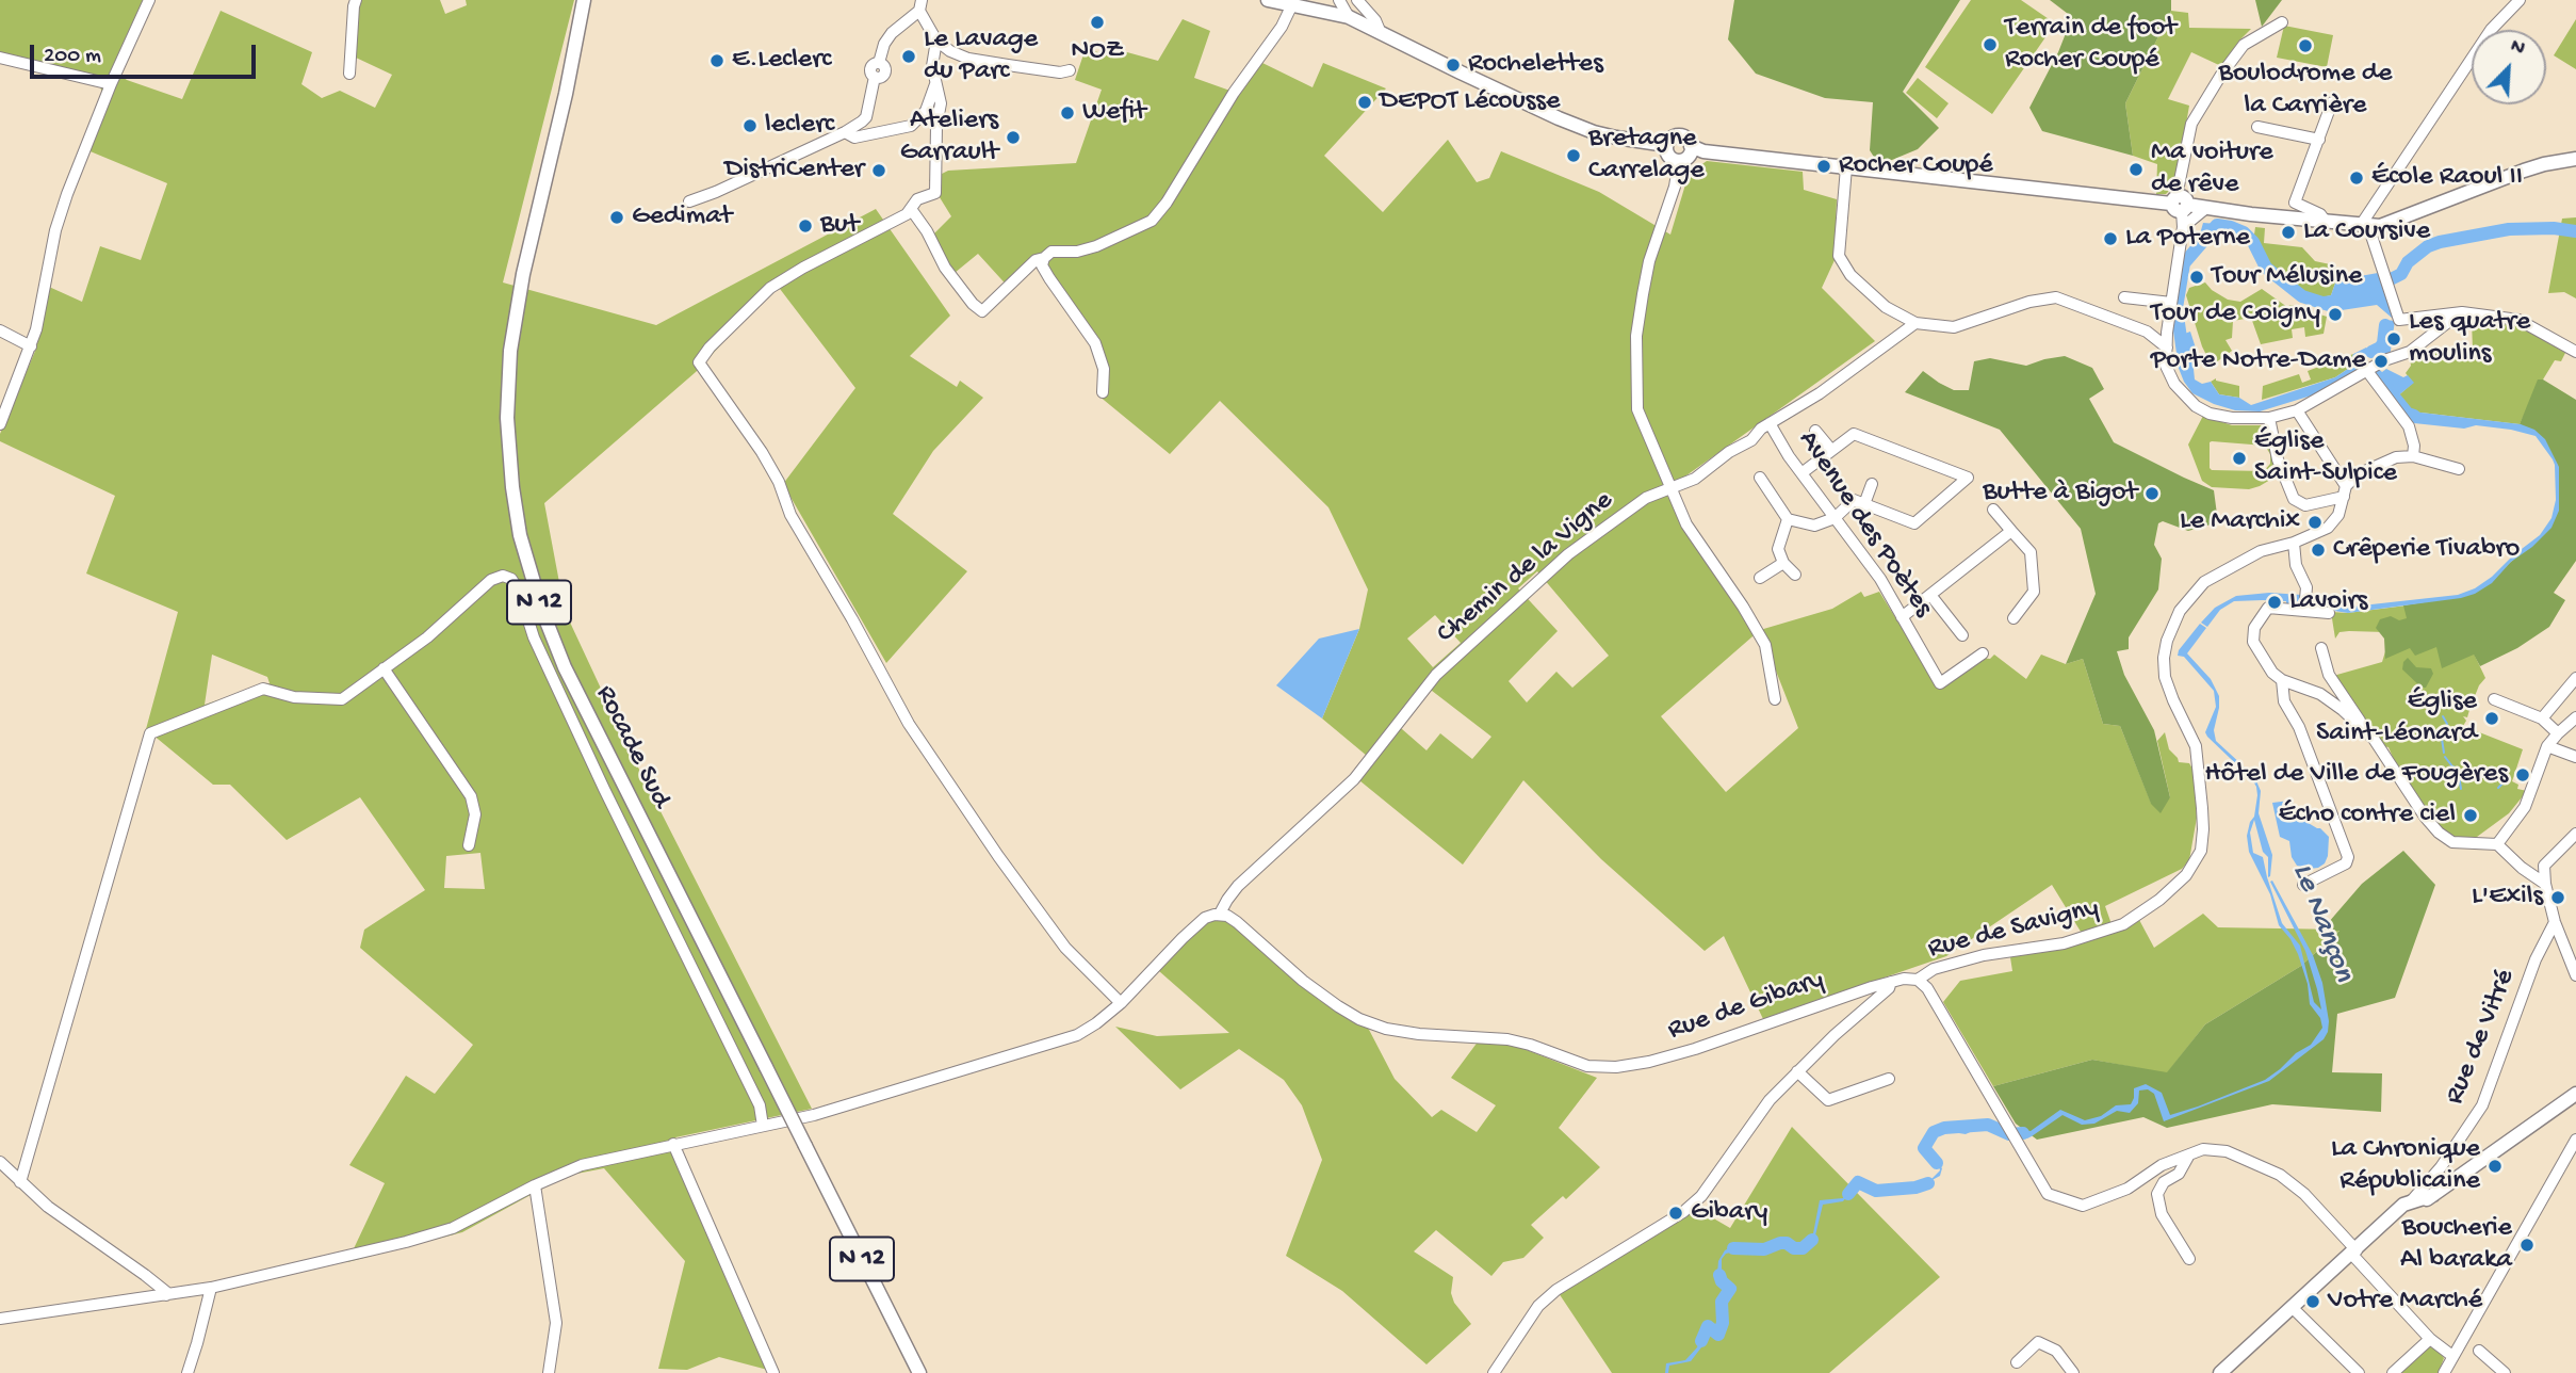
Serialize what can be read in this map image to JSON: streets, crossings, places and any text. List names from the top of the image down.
{
  "streets": {
    "main road": ["N 12", "Rocade Sud"],
    "street": [
      "Avenue des Poètes",
      "Chemin de la Vigne",
      "Rue de Savigny",
      "Rue de Gibary",
      "Rue de Vitré"
    ]
  },
  "crossings": [
    ["Avenue des Poètes", "Chemin de la Vigne"],
    ["Chemin de la Vigne", "Rue de Gibary"],
    ["Rue de Savigny", "Rue de Gibary"]
  ],
  "water": ["Le Nançon"],
  "places": [
    "NOZ",
    "Terrain de foot Rocher Coupé",
    "Boulodrome de la Carrière",
    "Le Lavage du Parc",
    "E.Leclerc",
    "Rochelettes",
    "DEPOT Lécousse",
    "Wefit",
    "leclerc",
    "Ateliers Garrault",
    "Bretagne Carrelage",
    "Rocher Coupé",
    "Ma voiture de rêve",
    "DistriCenter",
    "École Raoul II",
    "Gedimat",
    "But",
    "La Coursive",
    "La Poterne",
    "Tour Mélusine",
    "Tour de Coigny",
    "Les quatre moulins",
    "Porte Notre-Dame",
    "Église Saint-Sulpice",
    "Butte à Bigot",
    "Le Marchix",
    "Crêperie Tivabro",
    "Lavoirs",
    "Église Saint-Léonard",
    "Hôtel de Ville de Fougères",
    "Écho contre ciel",
    "L'Exils",
    "La Chronique Républicaine",
    "Gibary",
    "Boucherie Al baraka",
    "Votre Marché"
  ],
  "scale_bar": "200 m",
  "north": "top right"
}
